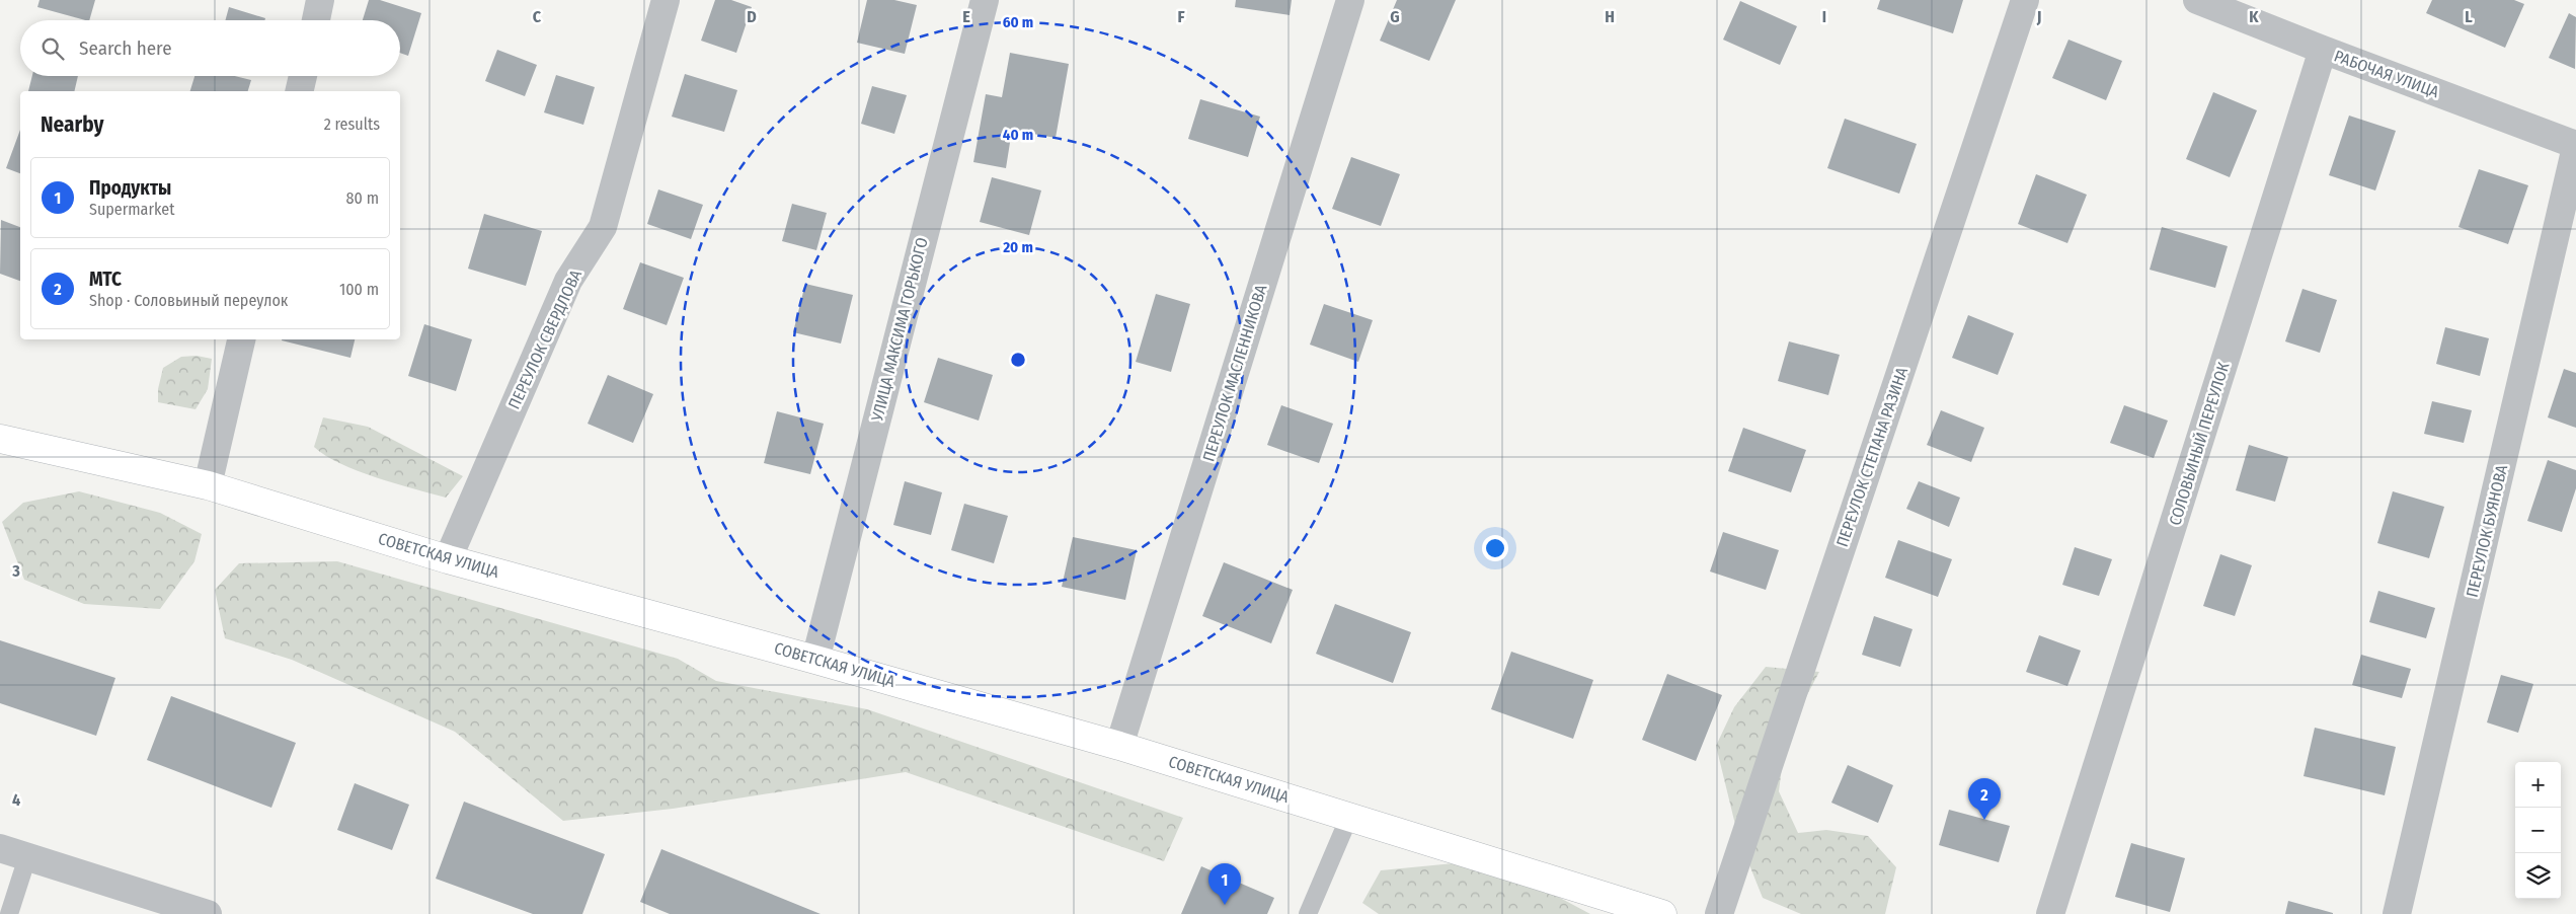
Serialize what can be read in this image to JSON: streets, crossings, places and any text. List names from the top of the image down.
{
  "streets": {
    "main road": ["СОВЕТСКАЯ УЛИЦА"],
    "street": [
      "РАБОЧАЯ УЛИЦА",
      "УЛИЦА МАКСИМА ГОРЬКОГО",
      "ПЕРЕУЛОК СВЕРДЛОВА",
      "ПЕРЕУЛОК МАСЛЕННИКОВА",
      "СОЛОВЬИНЫЙ ПЕРЕУЛОК",
      "ПЕРЕУЛОК СТЕПАНА РАЗИНА",
      "ПЕРЕУЛОК БУЯНОВА"
    ]
  },
  "crossings": [
    ["РАБОЧАЯ УЛИЦА", "СОЛОВЬИНЫЙ ПЕРЕУЛОК"],
    ["РАБОЧАЯ УЛИЦА", "ПЕРЕУЛОК БУЯНОВА"],
    ["УЛИЦА МАКСИМА ГОРЬКОГО", "СОВЕТСКАЯ УЛИЦА"],
    ["ПЕРЕУЛОК СВЕРДЛОВА", "СОВЕТСКАЯ УЛИЦА"],
    ["ПЕРЕУЛОК МАСЛЕННИКОВА", "СОВЕТСКАЯ УЛИЦА"]
  ],
  "page": {
    "search": "Search here",
    "heading": ["Nearby", "2 results"],
    "list": [
      {
        "mark": "1",
        "name": "Продукты",
        "note": "Supermarket",
        "value": "80 m"
      },
      {
        "mark": "2",
        "name": "МТС",
        "note": "Shop · Соловьиный переулок",
        "value": "100 m"
      }
    ],
    "map_buttons": ["+", "−"],
    "pins": ["2", "1"]
  },
  "grid": {
    "columns": [
      "C",
      "D",
      "E",
      "F",
      "G",
      "H",
      "I",
      "J",
      "K",
      "L"
    ],
    "rows": ["3", "4"]
  },
  "rings": ["60 m", "40 m", "20 m"]
}
